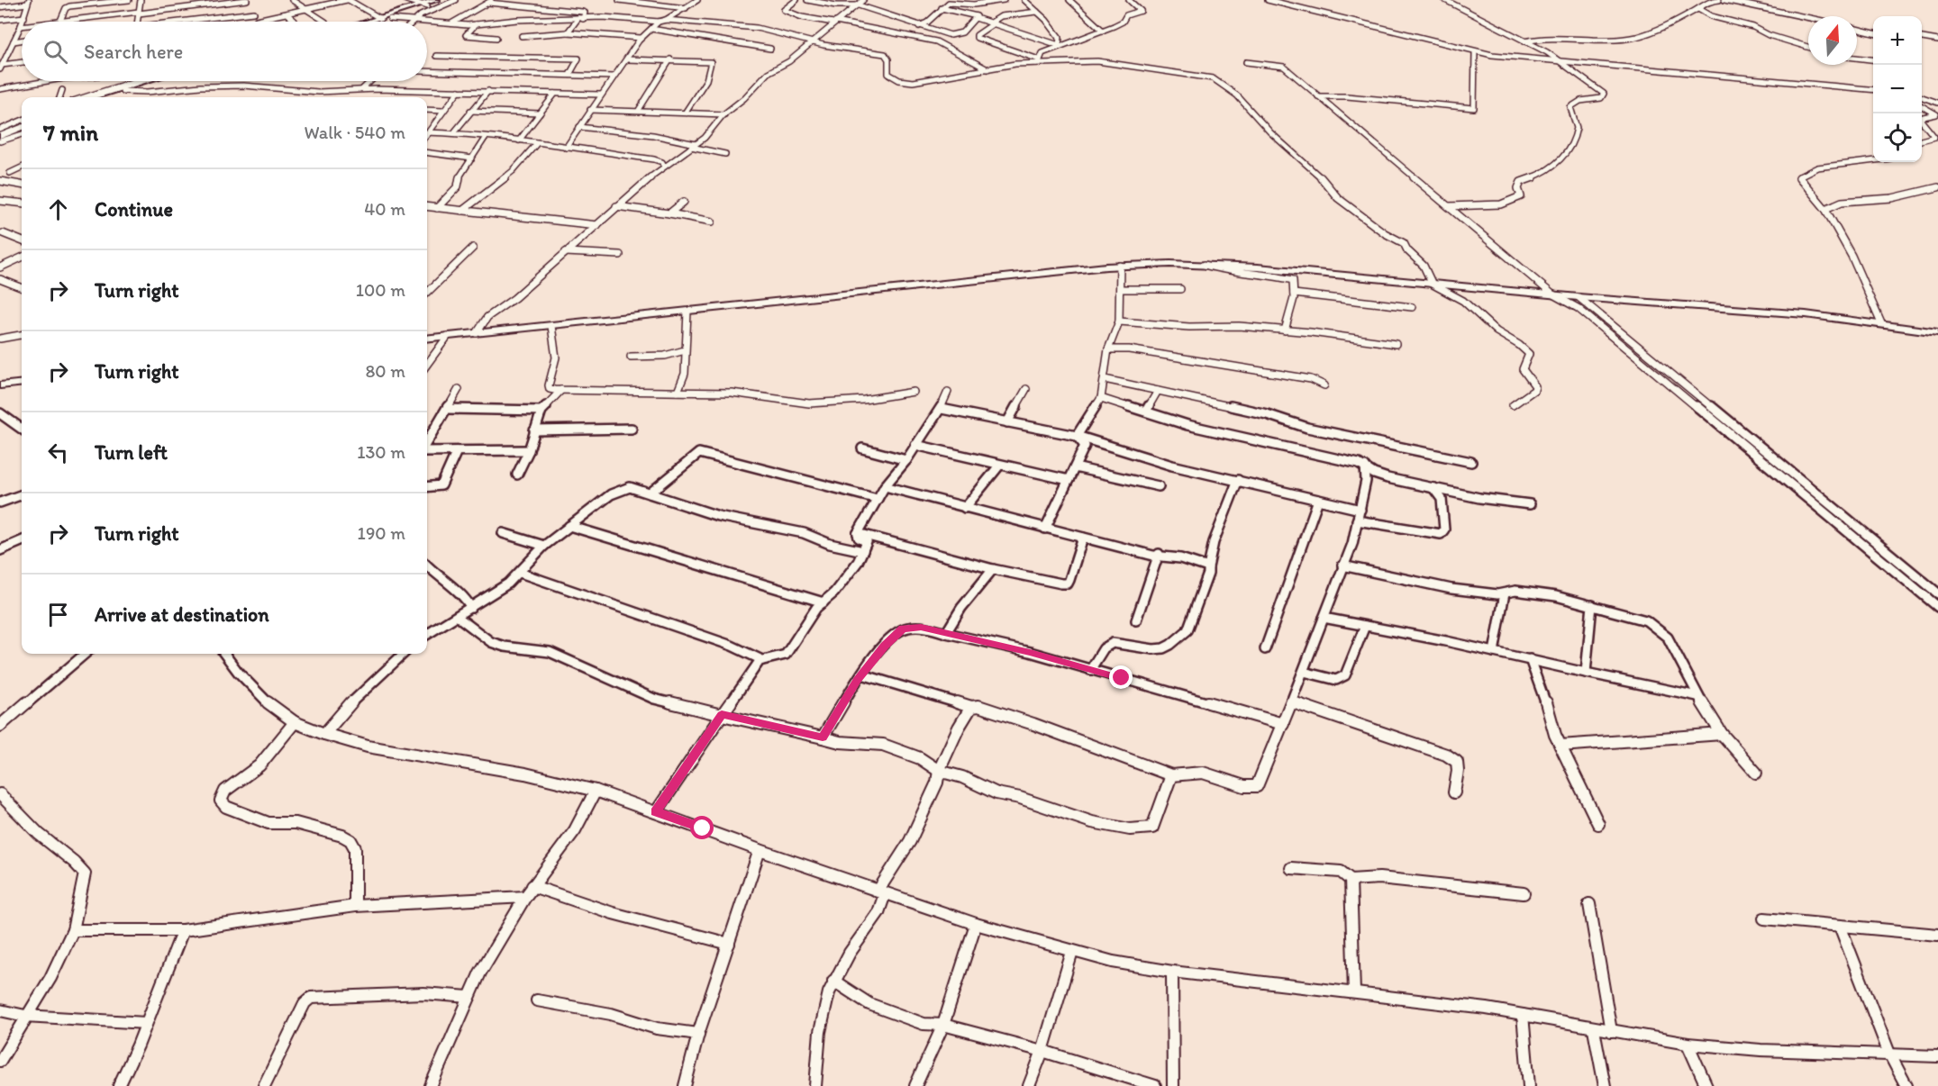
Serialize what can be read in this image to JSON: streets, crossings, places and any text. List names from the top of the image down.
{
  "north": "top",
  "page": {
    "map_buttons": ["+", "−"],
    "search": "Search here",
    "heading": ["7 min", "Walk · 540 m"],
    "list": [
      ["Continue", "40 m"],
      ["Turn right", "100 m"],
      ["Turn right", "80 m"],
      ["Turn left", "130 m"],
      ["Turn right", "190 m"],
      "Arrive at destination"
    ]
  }
}
